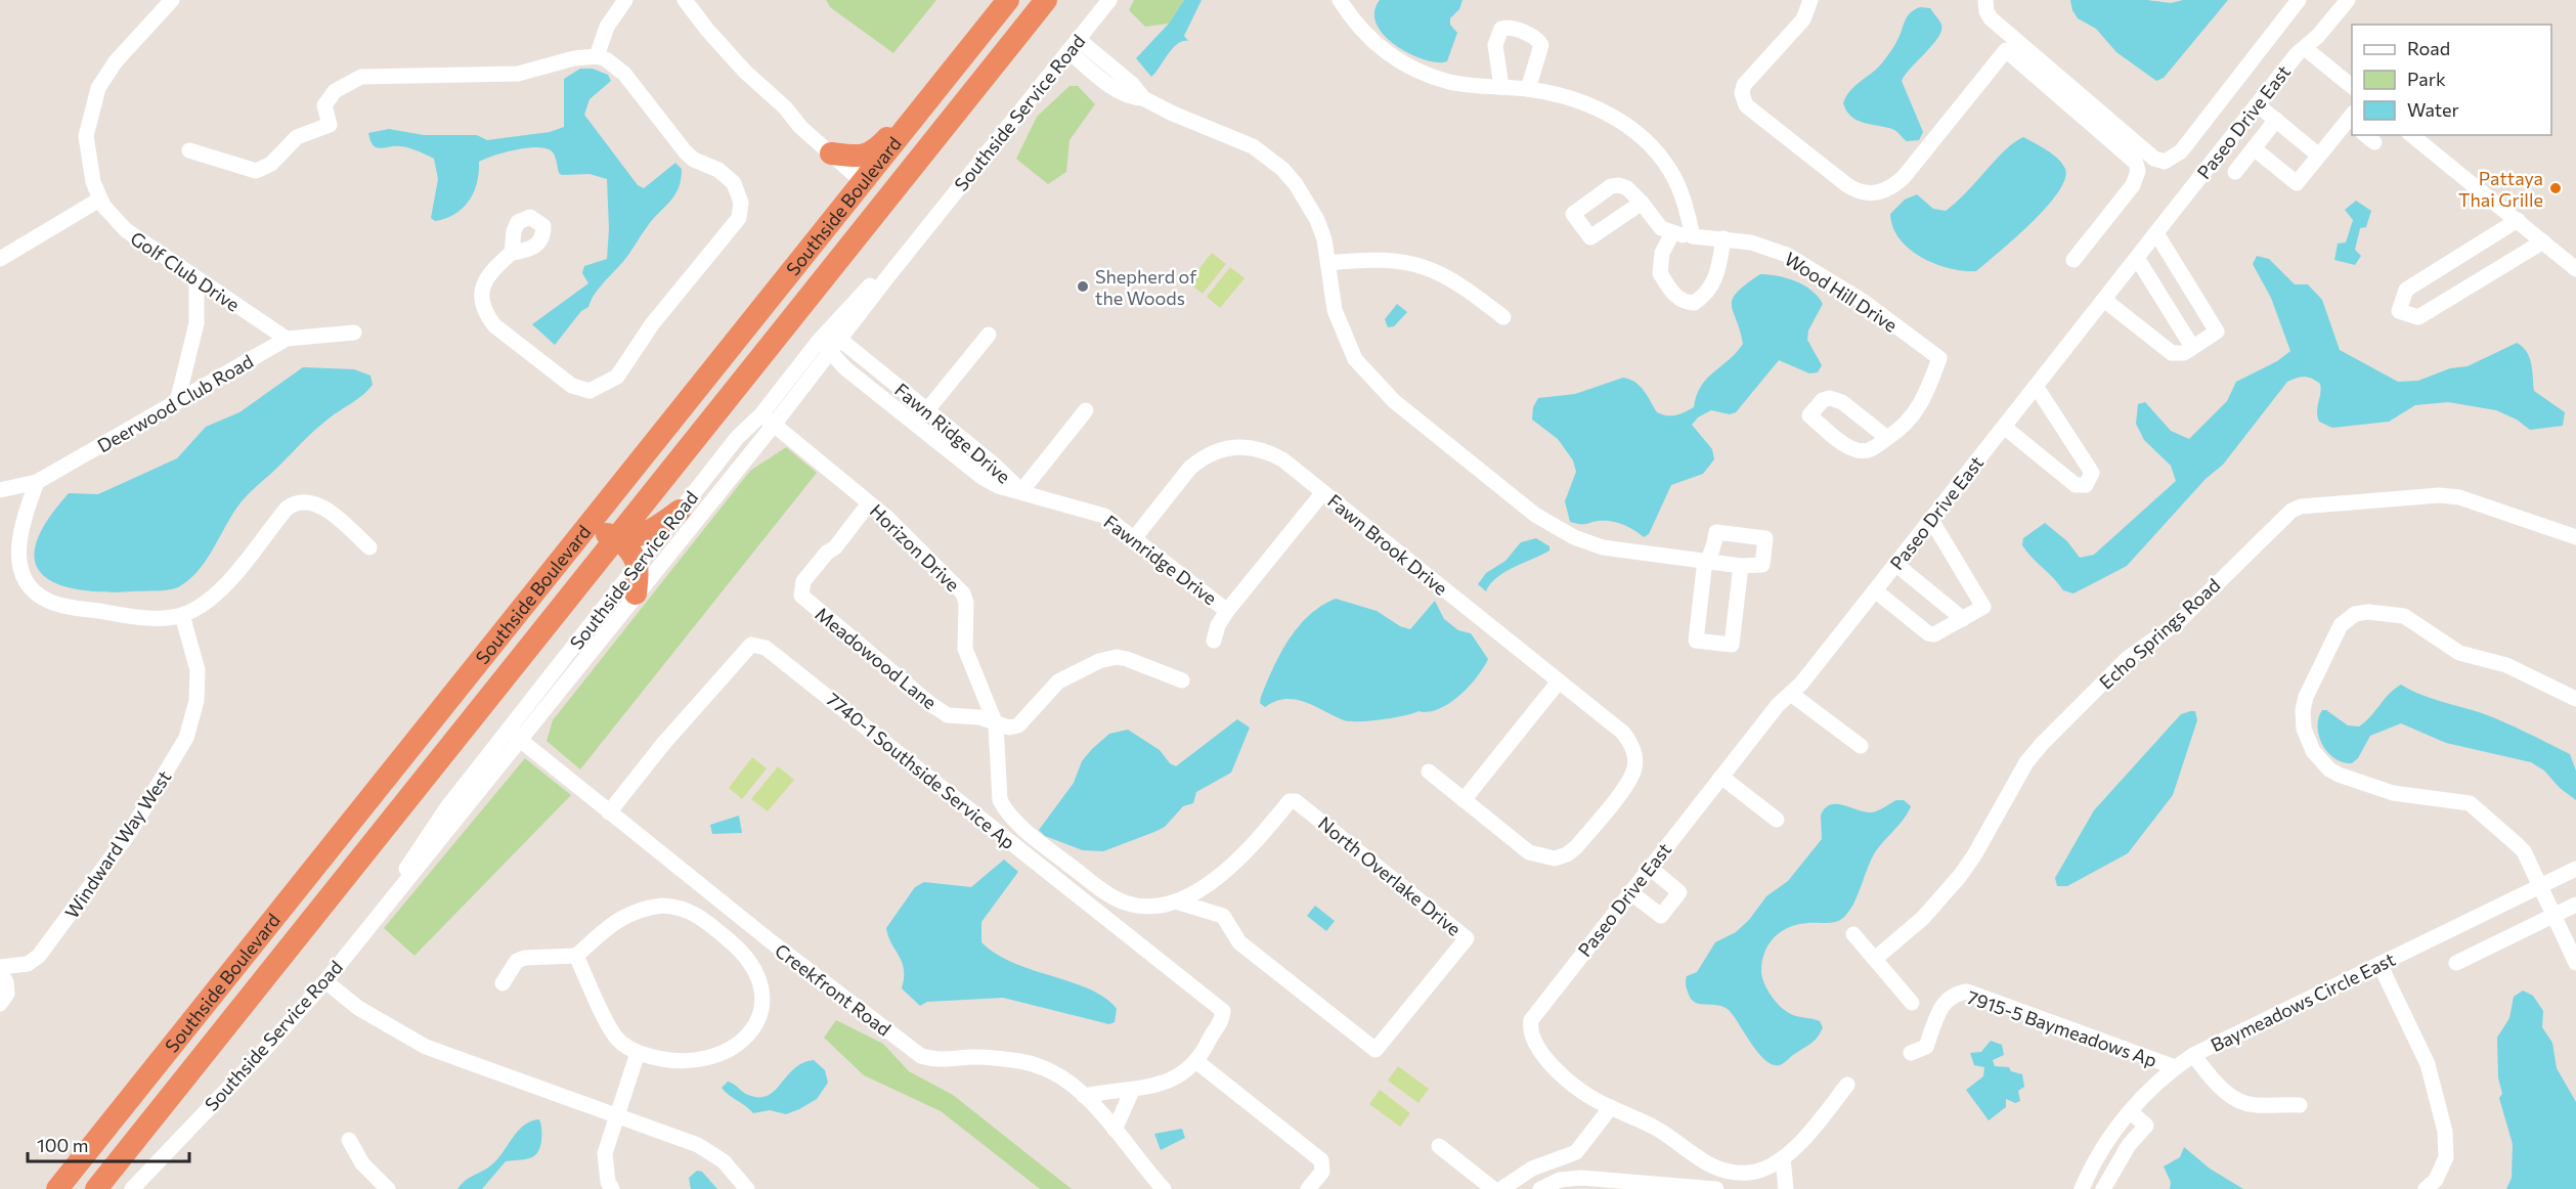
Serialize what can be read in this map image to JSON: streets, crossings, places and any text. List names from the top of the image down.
{
  "streets": {
    "highway": ["Southside Boulevard"],
    "street": [
      "Southside Service Road",
      "Paseo Drive East",
      "Golf Club Drive",
      "Wood Hill Drive",
      "Deerwood Club Road",
      "Fawn Ridge Drive",
      "Fawn Brook Drive",
      "Horizon Drive",
      "Fawnridge Drive",
      "Echo Springs Road",
      "Meadowood Lane",
      "7740-1 Southside Service Ap",
      "Windward Way West",
      "North Overlake Drive",
      "Creekfront Road",
      "Baymeadows Circle East",
      "7915-5 Baymeadows Ap"
    ]
  },
  "crossings": [
    ["Southside Service Road", "Fawn Ridge Drive"],
    ["Southside Service Road", "Horizon Drive"],
    ["Golf Club Drive", "Deerwood Club Road"],
    ["Fawn Ridge Drive", "Fawnridge Drive"],
    ["Fawn Brook Drive", "Fawnridge Drive"],
    ["Horizon Drive", "Meadowood Lane"],
    ["Horizon Drive", "North Overlake Drive"],
    ["7740-1 Southside Service Ap", "Creekfront Road"],
    ["Baymeadows Circle East", "7915-5 Baymeadows Ap"]
  ],
  "places": ["Pattaya Thai Grille", "Shepherd of the Woods"],
  "legend": ["Road", "Park", "Water"],
  "scale_bar": "100 m"
}
